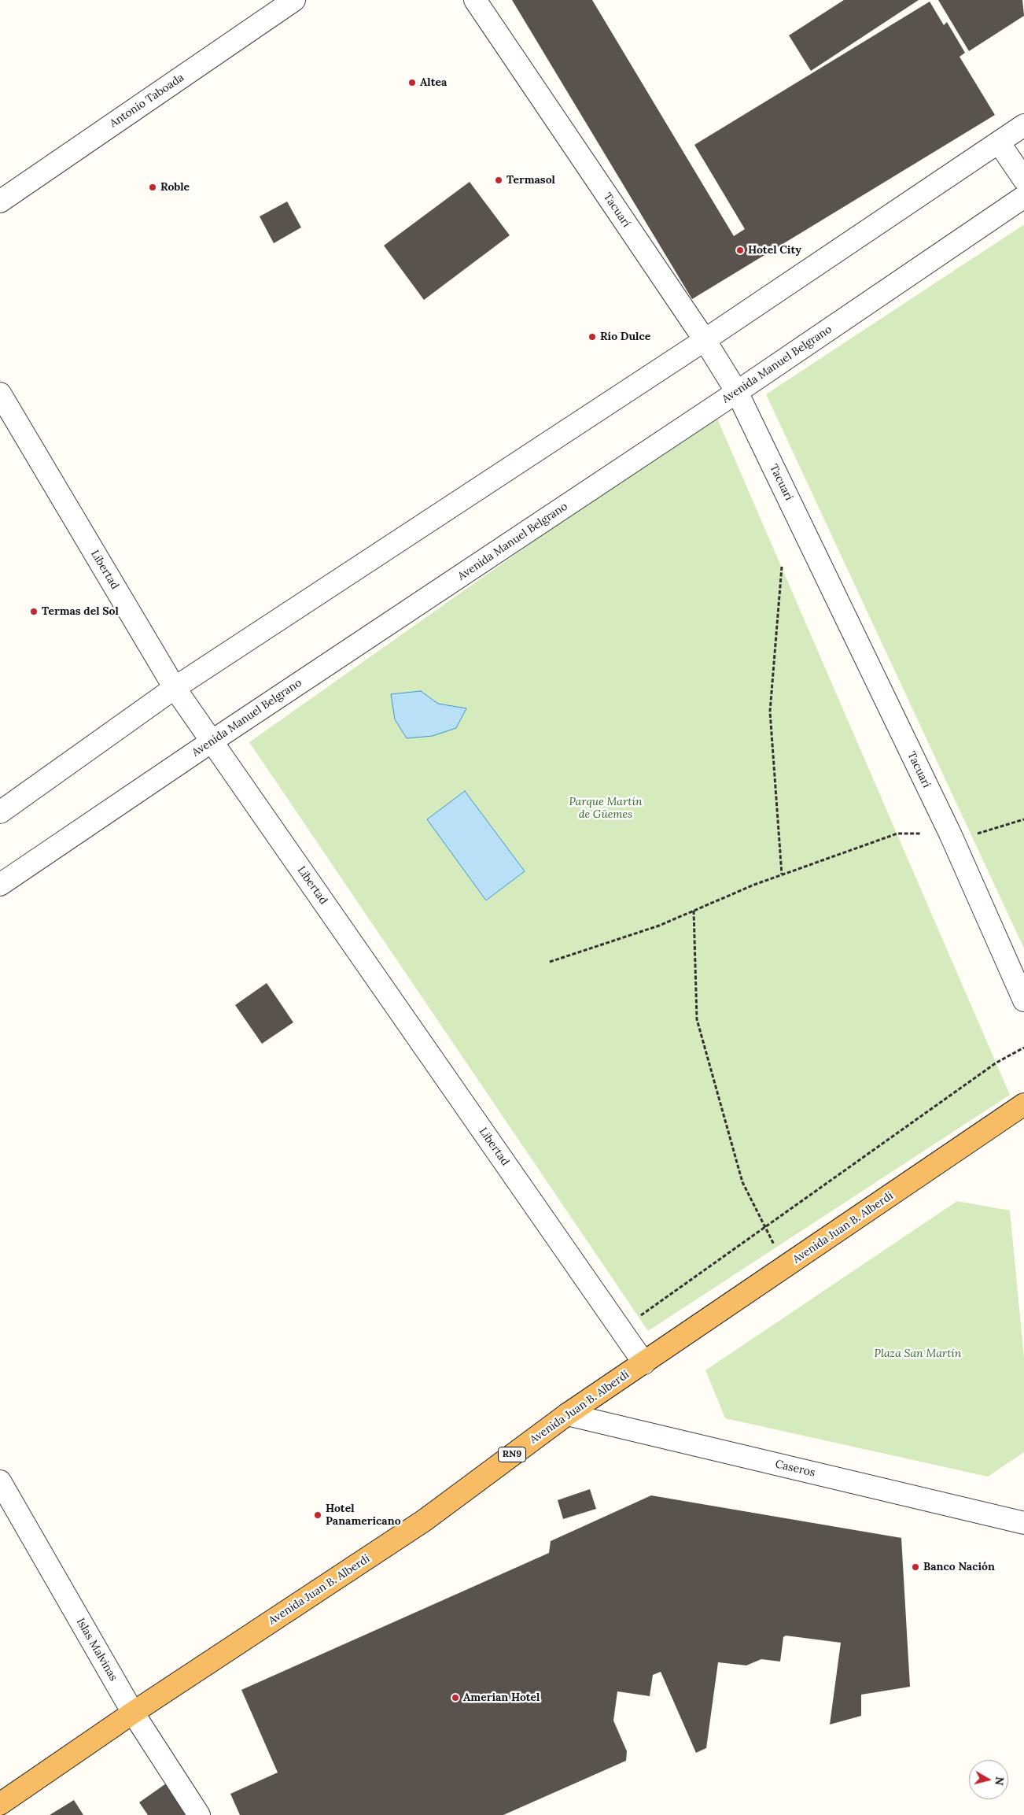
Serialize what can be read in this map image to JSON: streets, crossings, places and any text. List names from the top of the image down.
{
  "streets": {
    "highway": ["Avenida Juan B. Alberdi", "RN9"],
    "street": [
      "Antonio Taboada",
      "Tacuarí",
      "Avenida Manuel Belgrano",
      "Libertad",
      "Caseros",
      "Islas Malvinas"
    ]
  },
  "crossings": [
    ["Tacuarí", "Avenida Manuel Belgrano"],
    ["Avenida Manuel Belgrano", "Libertad"],
    ["Libertad", "Avenida Juan B. Alberdi"],
    ["Avenida Juan B. Alberdi", "Caseros"],
    ["Avenida Juan B. Alberdi", "Islas Malvinas"]
  ],
  "parks": ["Parque Martín de Güemes", "Plaza San Martín"],
  "places": [
    "Altea",
    "Termasol",
    "Roble",
    "Hotel City",
    "Río Dulce",
    "Termas del Sol",
    "Hotel Panamericano",
    "Banco Nación",
    "Amerian Hotel"
  ],
  "north": "right"
}
